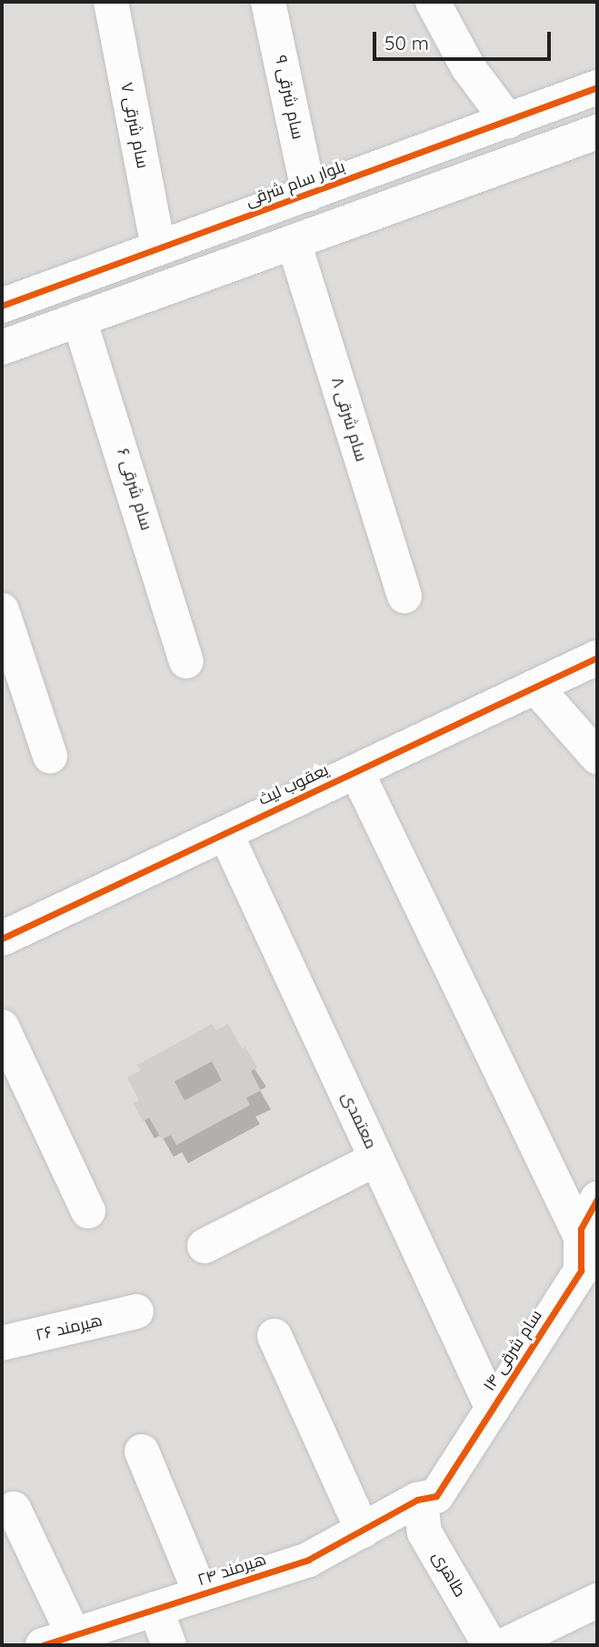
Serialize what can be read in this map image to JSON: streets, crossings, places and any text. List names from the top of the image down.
{
  "streets": {
    "street": [
      "سام شرقی ۹",
      "سام شرقی ۷",
      "بلوار سام شرقی",
      "سام شرقی ۸",
      "سام شرقی ۶",
      "یعقوب لیث",
      "معتمدی",
      "هیرمند ۲۶",
      "سام شرقی ۱۴",
      "هیرمند ۲۴",
      "طاهری"
    ]
  },
  "crossings": [
    ["سام شرقی ۹", "بلوار سام شرقی"],
    ["سام شرقی ۷", "بلوار سام شرقی"],
    ["بلوار سام شرقی", "سام شرقی ۶"],
    ["یعقوب لیث", "معتمدی"],
    ["معتمدی", "سام شرقی ۱۴"],
    ["سام شرقی ۱۴", "هیرمند ۲۴"],
    ["سام شرقی ۱۴", "طاهری"],
    ["هیرمند ۲۴", "طاهری"]
  ],
  "scale_bar": "50 m"
}
